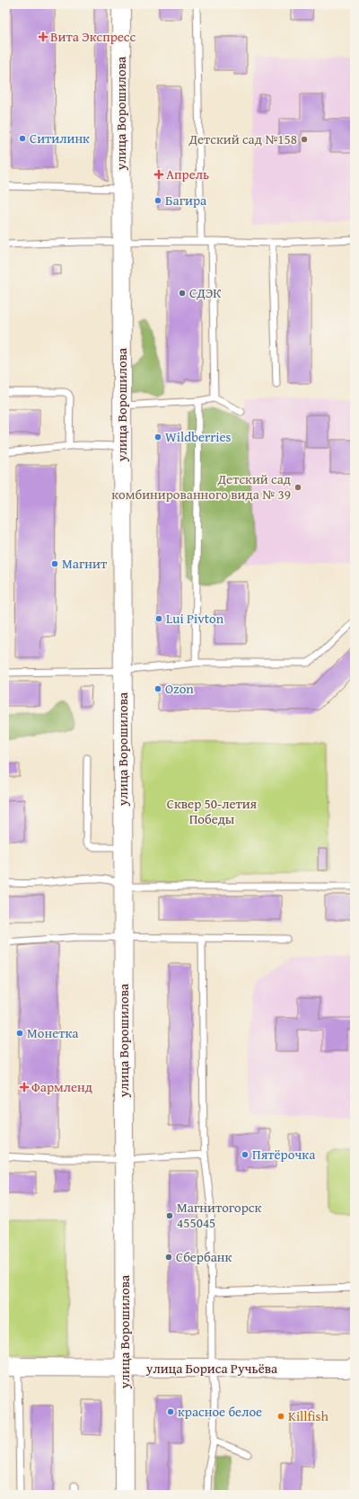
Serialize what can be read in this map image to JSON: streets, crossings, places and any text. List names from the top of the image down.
{
  "streets": {
    "main road": ["улица Ворошилова", "улица Бориса Ручьёва"]
  },
  "crossings": [
    ["улица Ворошилова", "улица Бориса Ручьёва"]
  ],
  "parks": ["Сквер 50-летия Победы"],
  "places": {
    "health": ["Вита Экспресс", "Апрель", "Фармленд"],
    "other": [
      "Ситилинк",
      "Детский сад №158",
      "Багира",
      "СДЭК",
      "Wildberries",
      "Детский сад комбинированного вида № 39",
      "Магнит",
      "Lui Pivton",
      "Ozon",
      "Монетка",
      "Пятёрочка",
      "Магнитогорск 455045",
      "Сбербанк",
      "красное белое",
      "Killfish"
    ]
  }
}
